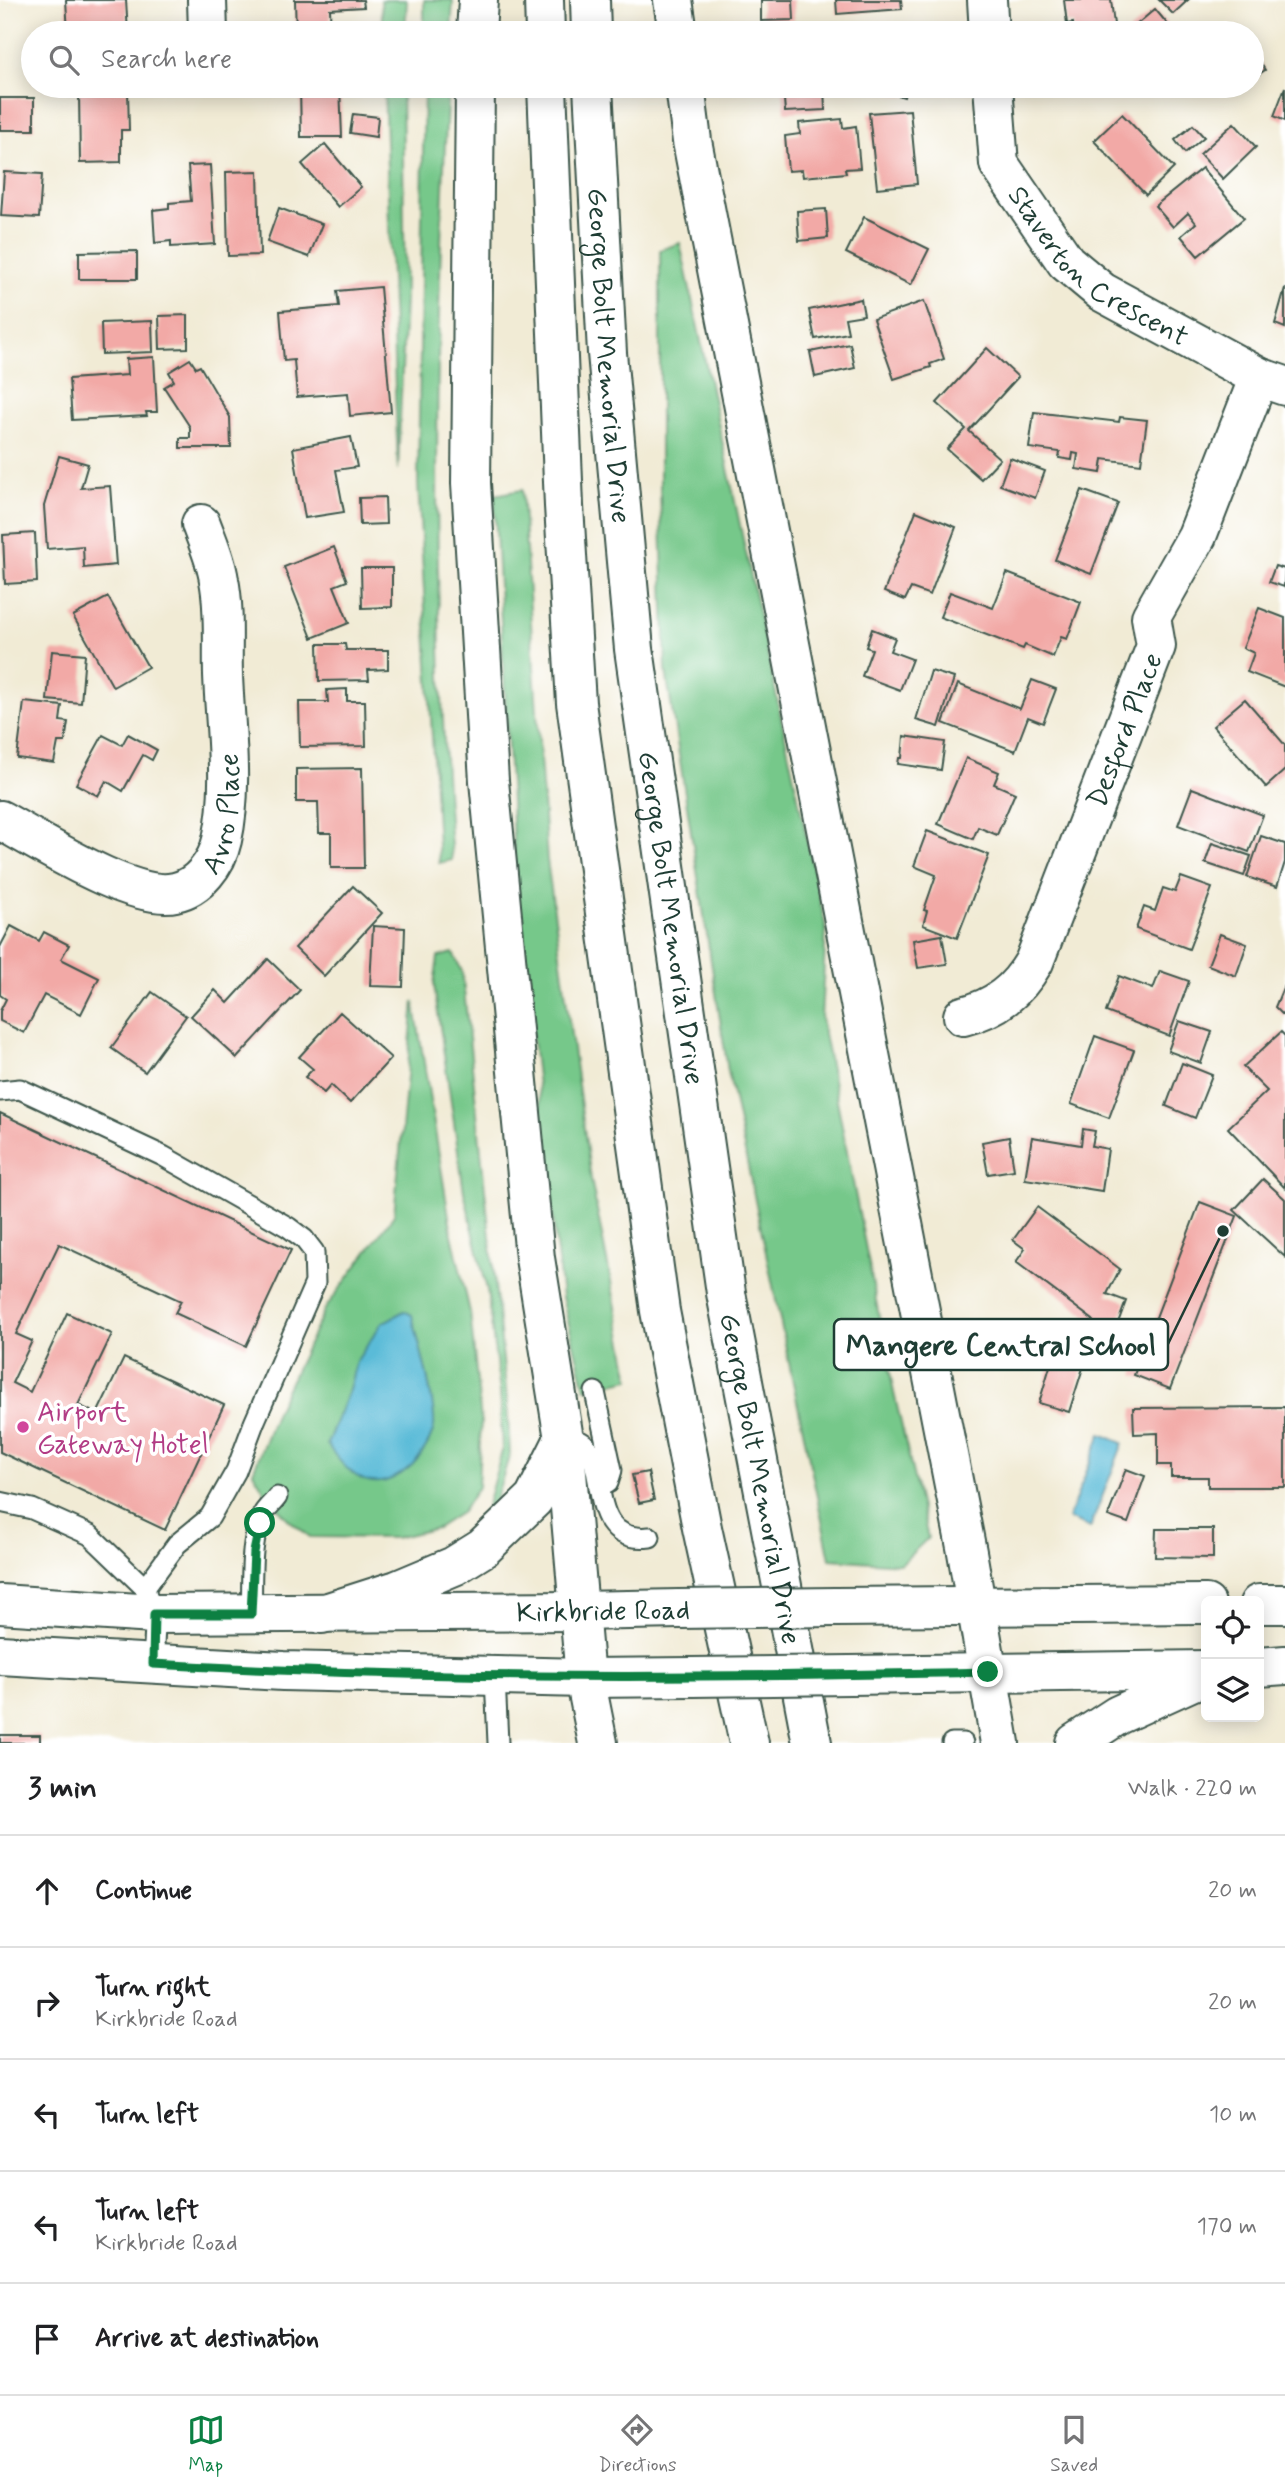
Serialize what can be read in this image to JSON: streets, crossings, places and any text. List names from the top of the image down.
{
  "streets": {
    "main road": [
      "Staverton Crescent",
      "George Bolt Memorial Drive",
      "Desford Place",
      "Avro Place",
      "Kirkbride Road"
    ]
  },
  "crossings": [
    ["Staverton Crescent", "Desford Place"]
  ],
  "places": ["Mangere Central School", "Airport Gateway Hotel"],
  "page": {
    "search": "Search here",
    "heading": ["3 min", "Walk · 220 m"],
    "list": [
      ["Continue", "20 m"],
      ["Turn right", "Kirkbride Road", "20 m"],
      ["Turn left", "10 m"],
      ["Turn left", "Kirkbride Road", "170 m"],
      "Arrive at destination"
    ],
    "nav": ["Map", "Directions", "Saved"]
  }
}
